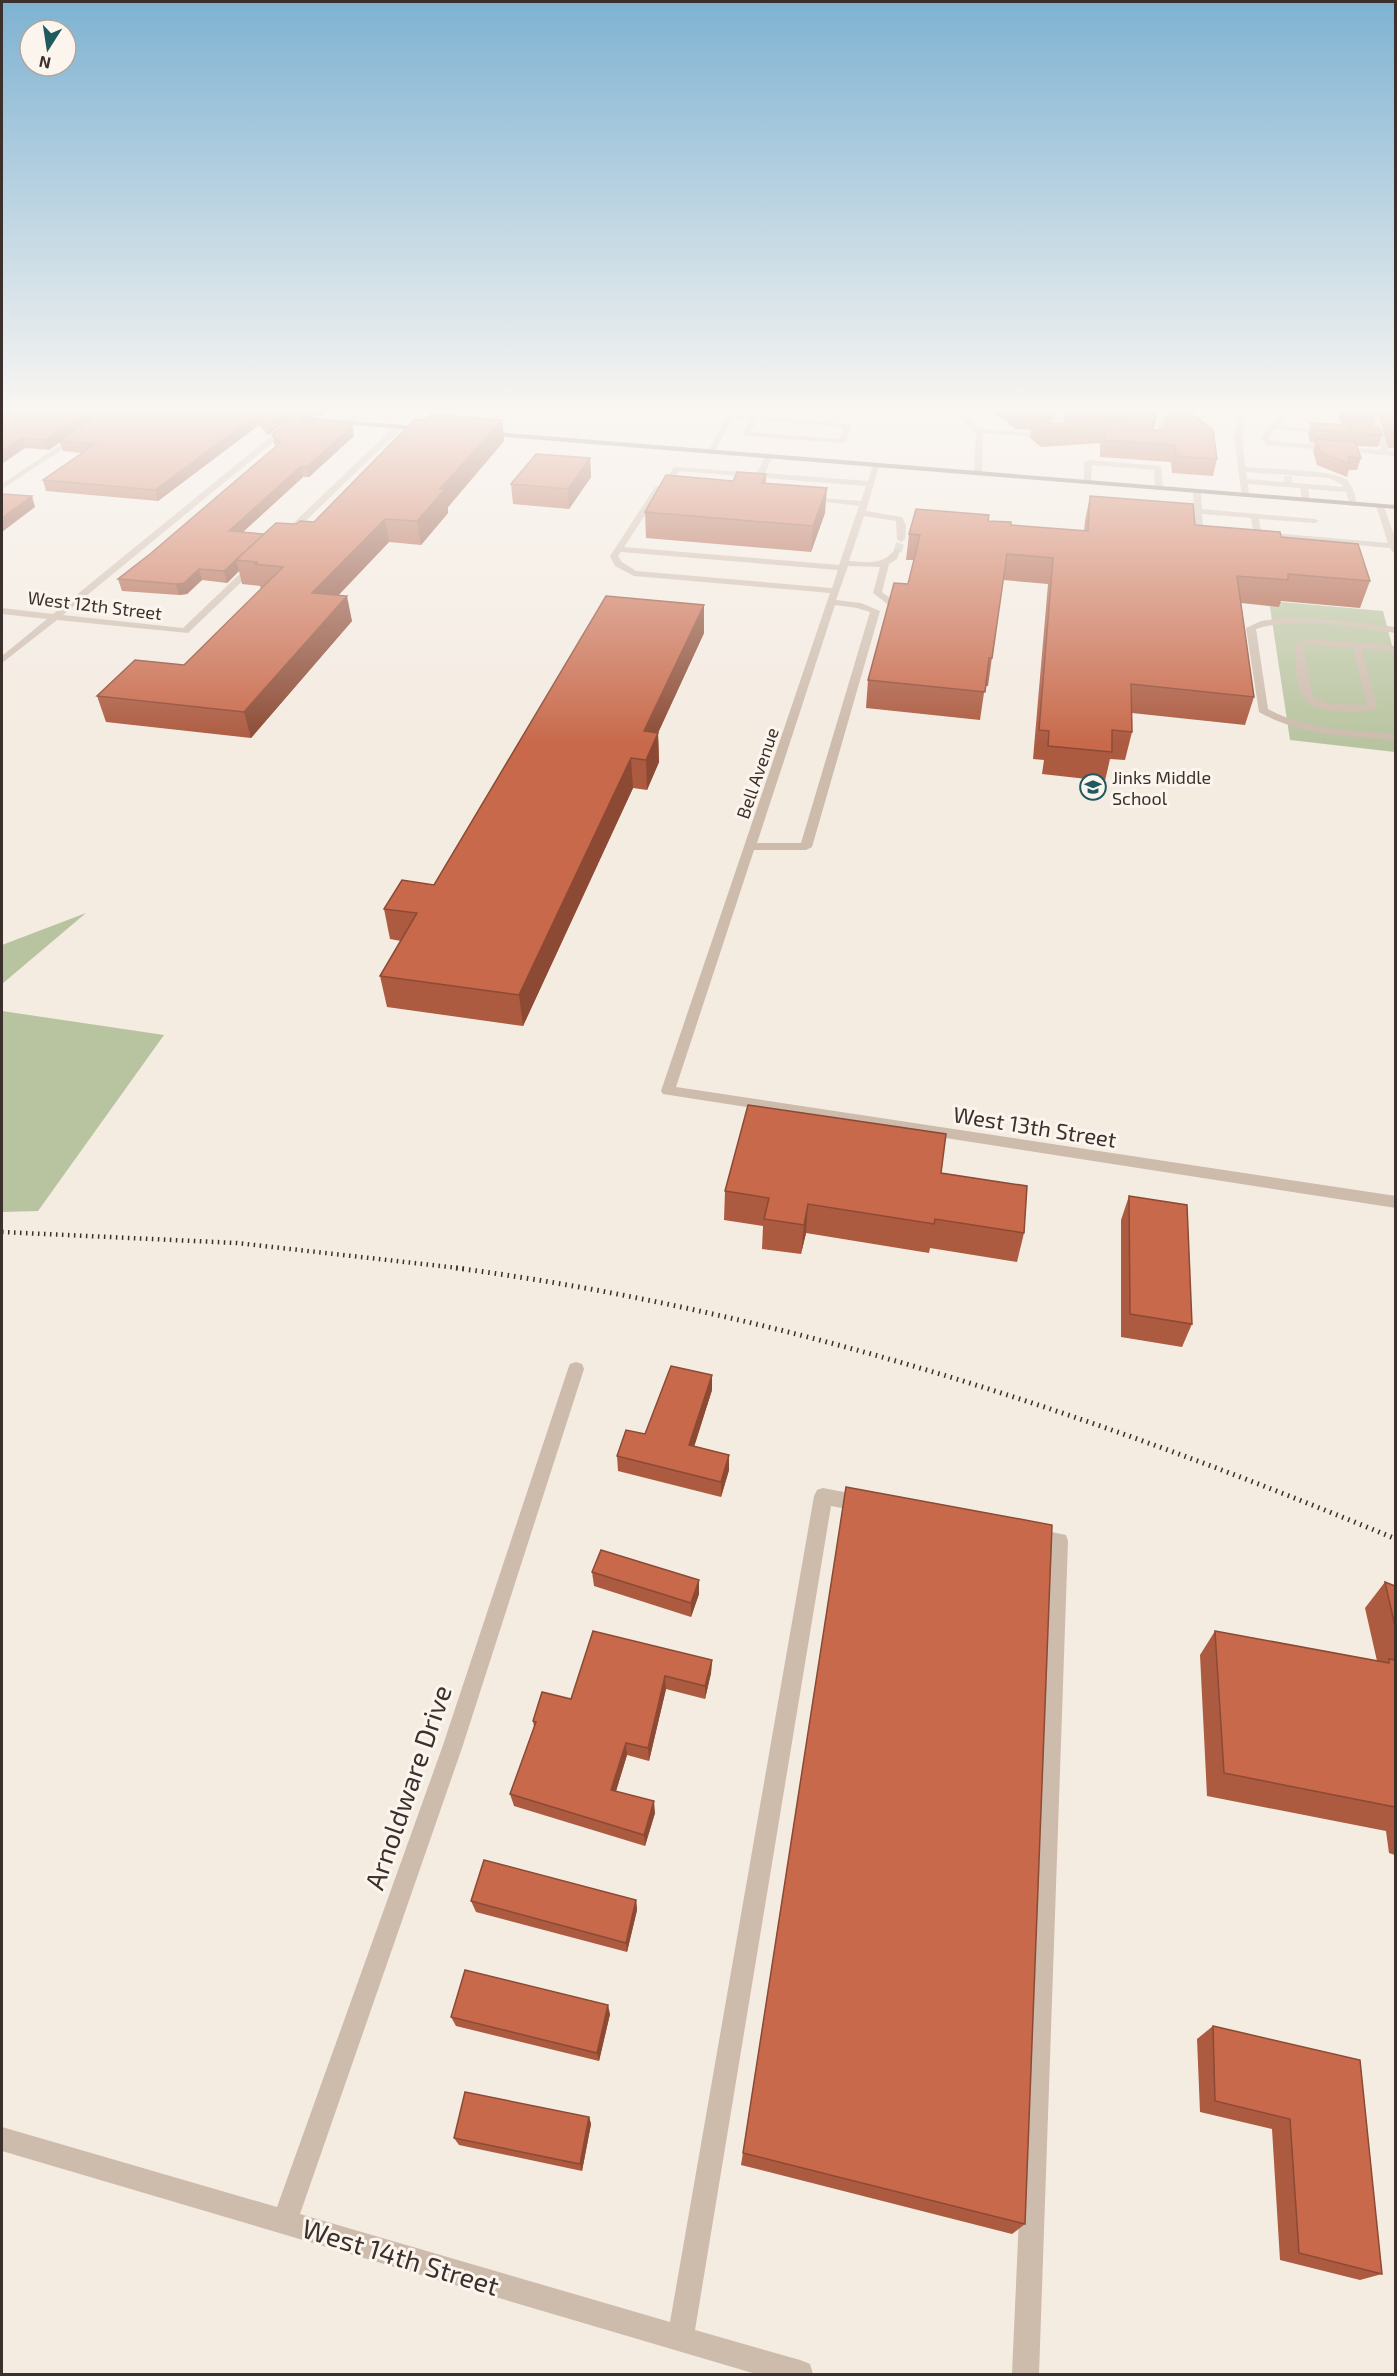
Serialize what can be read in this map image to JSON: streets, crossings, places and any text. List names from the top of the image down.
{
  "streets": {
    "street": [
      "West 12th Street",
      "Bell Avenue",
      "West 13th Street",
      "Arnoldware Drive",
      "West 14th Street"
    ]
  },
  "crossings": [
    ["Bell Avenue", "West 13th Street"],
    ["Arnoldware Drive", "West 14th Street"]
  ],
  "places": {
    "school or university": ["Jinks Middle School"]
  },
  "north": "bottom"
}
